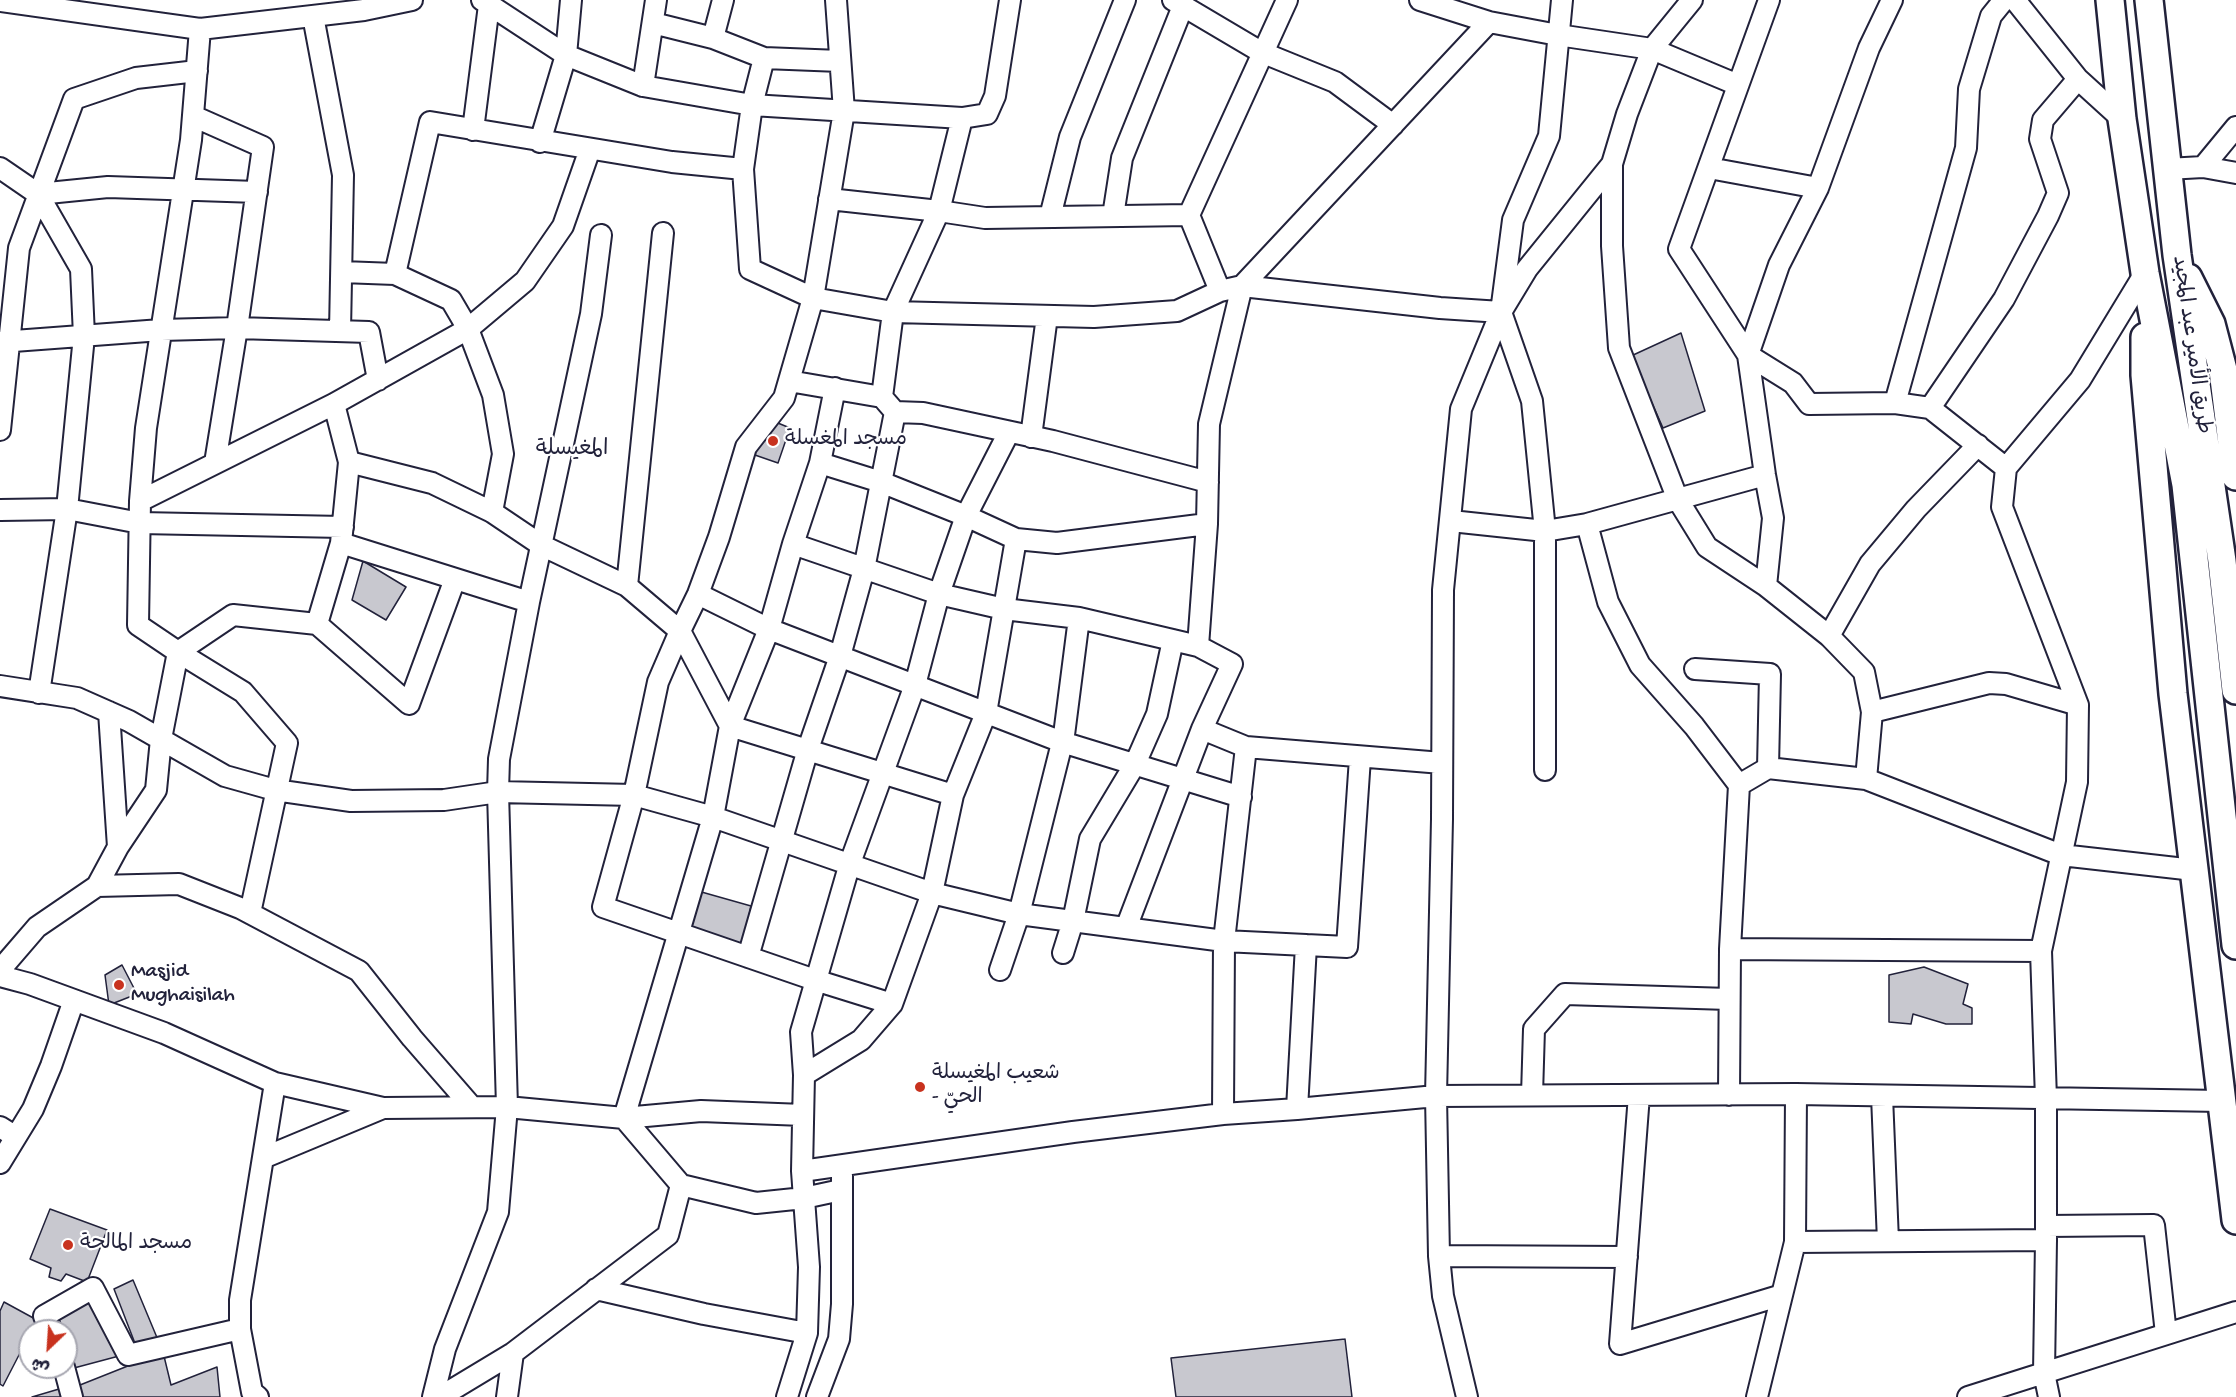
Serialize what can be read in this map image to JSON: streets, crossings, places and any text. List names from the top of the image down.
{
  "streets": {
    "main road": ["طريق الأمير عبد المجيد"]
  },
  "districts": ["المغيسلة"],
  "places": [
    "مسجد المغسلة",
    "Masjid Mughaisilah",
    "شعيب المغيسلة - الحيّ",
    "مسجد المالحة"
  ],
  "north": "bottom left"
}
